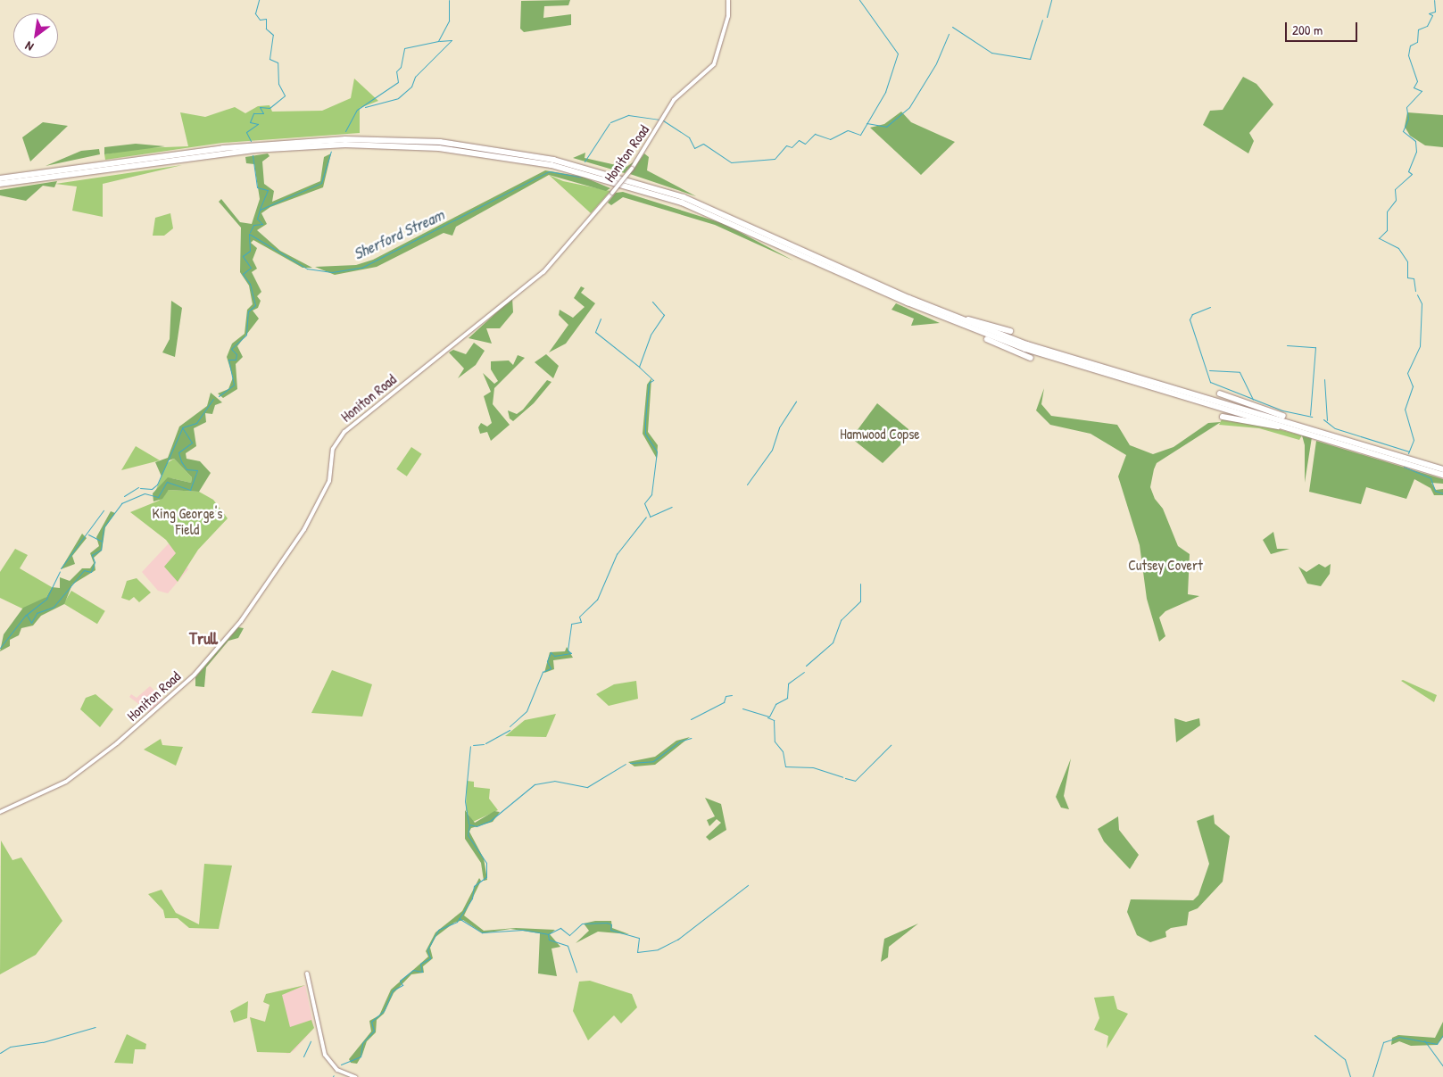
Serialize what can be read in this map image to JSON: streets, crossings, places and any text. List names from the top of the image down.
{
  "streets": {
    "street": ["Honiton Road"]
  },
  "districts": ["Trull"],
  "water": ["Sherford Stream"],
  "parks": ["Hamwood Copse", "King George's Field", "Cutsey Covert"],
  "scale_bar": "200 m",
  "north": "bottom left"
}
